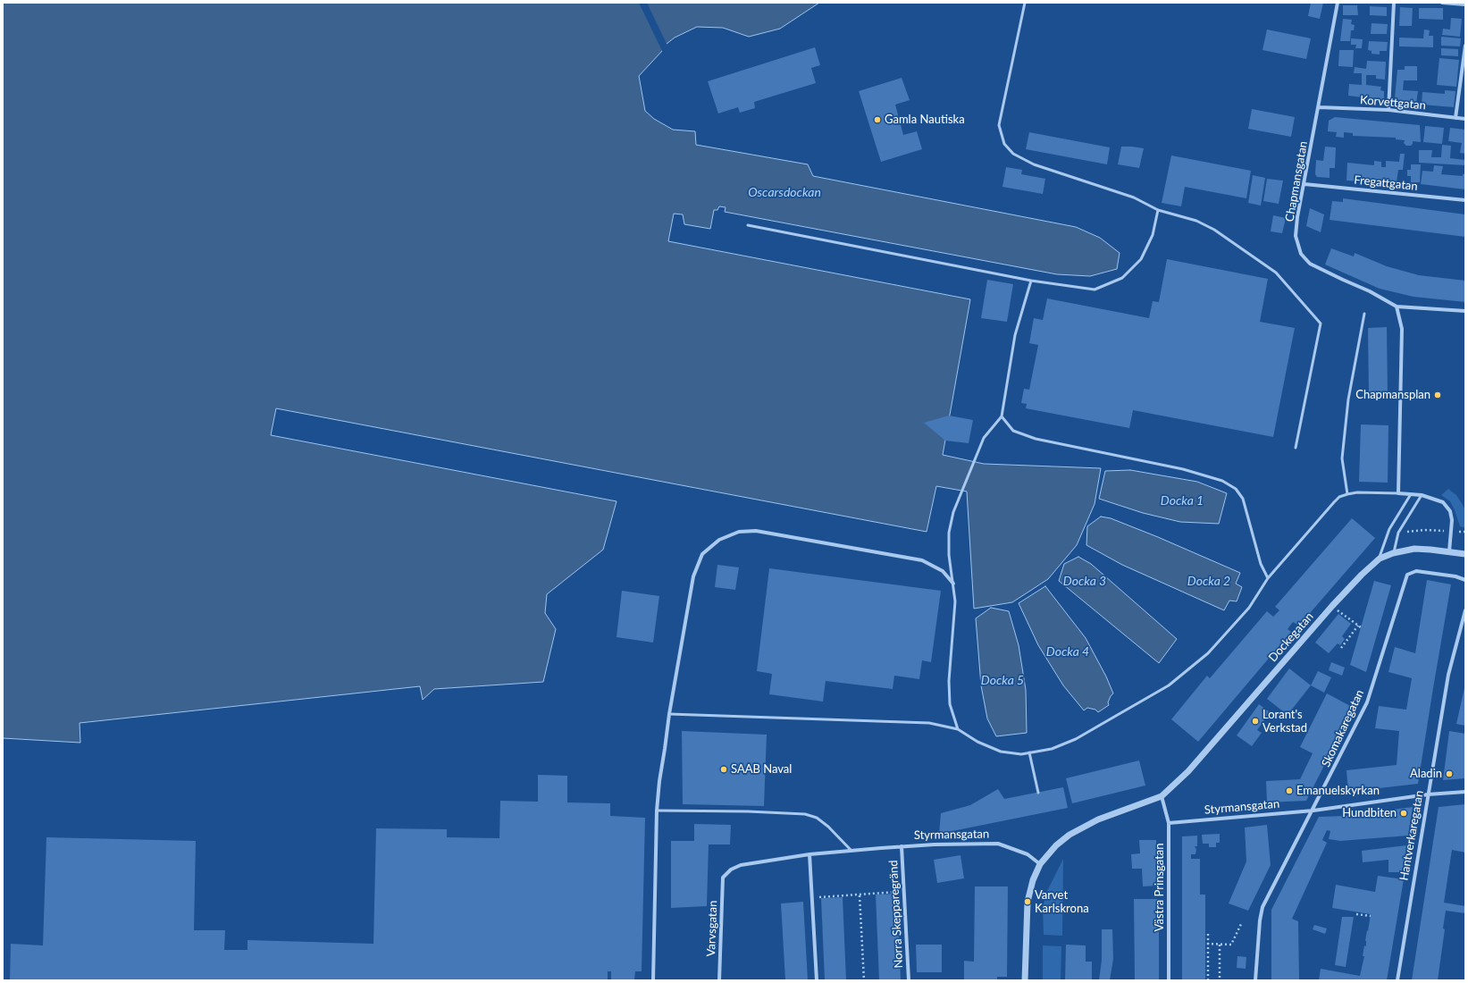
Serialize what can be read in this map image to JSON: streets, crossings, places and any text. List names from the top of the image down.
{
  "streets": {
    "street": [
      "Korvettgatan",
      "Chapmansgatan",
      "Fregattgatan",
      "Dockegatan",
      "Skomakaregatan",
      "Styrmansgatan",
      "Hantverkaregatan",
      "Västra Prinsgatan",
      "Norra Skepparegränd",
      "Varvsgatan"
    ]
  },
  "crossings": [
    ["Korvettgatan", "Chapmansgatan"],
    ["Chapmansgatan", "Fregattgatan"],
    ["Dockegatan", "Västra Prinsgatan"],
    ["Skomakaregatan", "Styrmansgatan"],
    ["Styrmansgatan", "Hantverkaregatan"],
    ["Styrmansgatan", "Västra Prinsgatan"],
    ["Styrmansgatan", "Norra Skepparegränd"],
    ["Styrmansgatan", "Varvsgatan"]
  ],
  "water": [
    "Oscarsdockan",
    "Docka 1",
    "Docka 3",
    "Docka 2",
    "Docka 4",
    "Docka 5"
  ],
  "places": [
    "Gamla Nautiska",
    "Chapmansplan",
    "Lorant's Verkstad",
    "SAAB Naval",
    "Aladin",
    "Emanuelskyrkan",
    "Hundbiten",
    "Varvet Karlskrona"
  ]
}
